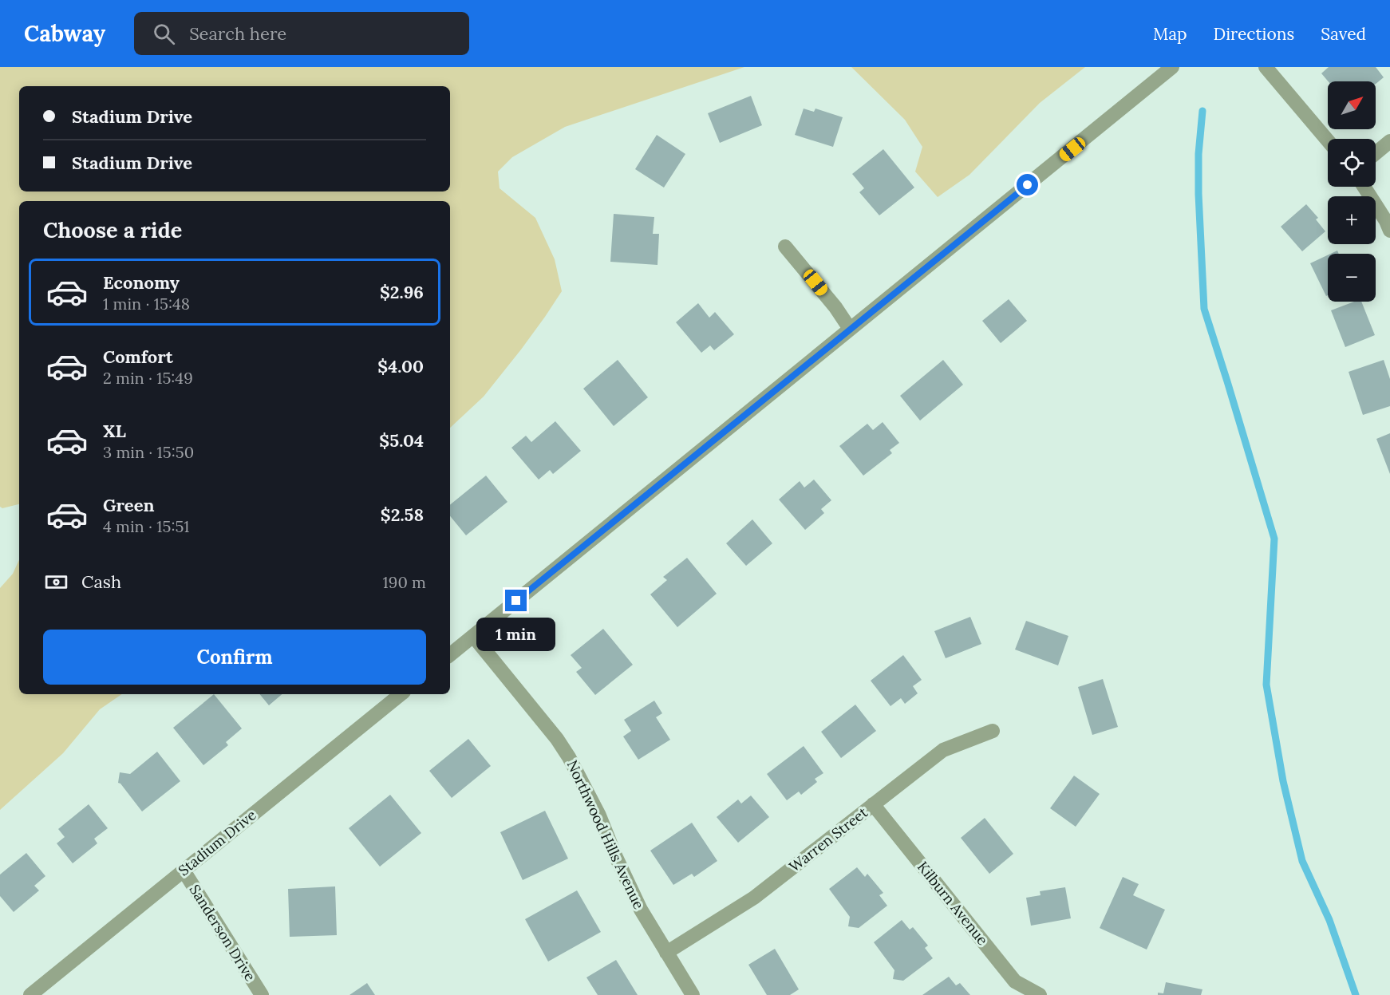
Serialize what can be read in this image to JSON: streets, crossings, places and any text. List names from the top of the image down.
{
  "streets": {
    "street": [
      "Northwood Hills Avenue",
      "Warren Street",
      "Stadium Drive",
      "Kilburn Avenue",
      "Sanderson Drive"
    ]
  },
  "crossings": [
    ["Northwood Hills Avenue", "Warren Street"],
    ["Warren Street", "Kilburn Avenue"],
    ["Stadium Drive", "Sanderson Drive"]
  ],
  "north": "top right",
  "page": {
    "header": "Cabway",
    "search": "Search here",
    "nav": ["Map", "Directions", "Saved"],
    "map_buttons": ["+", "−"],
    "banner": ["Stadium Drive", "Stadium Drive"],
    "heading": "Choose a ride",
    "list": [
      {
        "name": "Economy",
        "note": "1 min · 15:48",
        "value": "$2.96"
      },
      {
        "name": "Comfort",
        "note": "2 min · 15:49",
        "value": "$4.00"
      },
      {
        "name": "XL",
        "note": "3 min · 15:50",
        "value": "$5.04"
      },
      {
        "name": "Green",
        "note": "4 min · 15:51",
        "value": "$2.58"
      }
    ],
    "pay": ["Cash", "190 m"],
    "bubble": "1 min",
    "buttons": "Confirm"
  }
}
